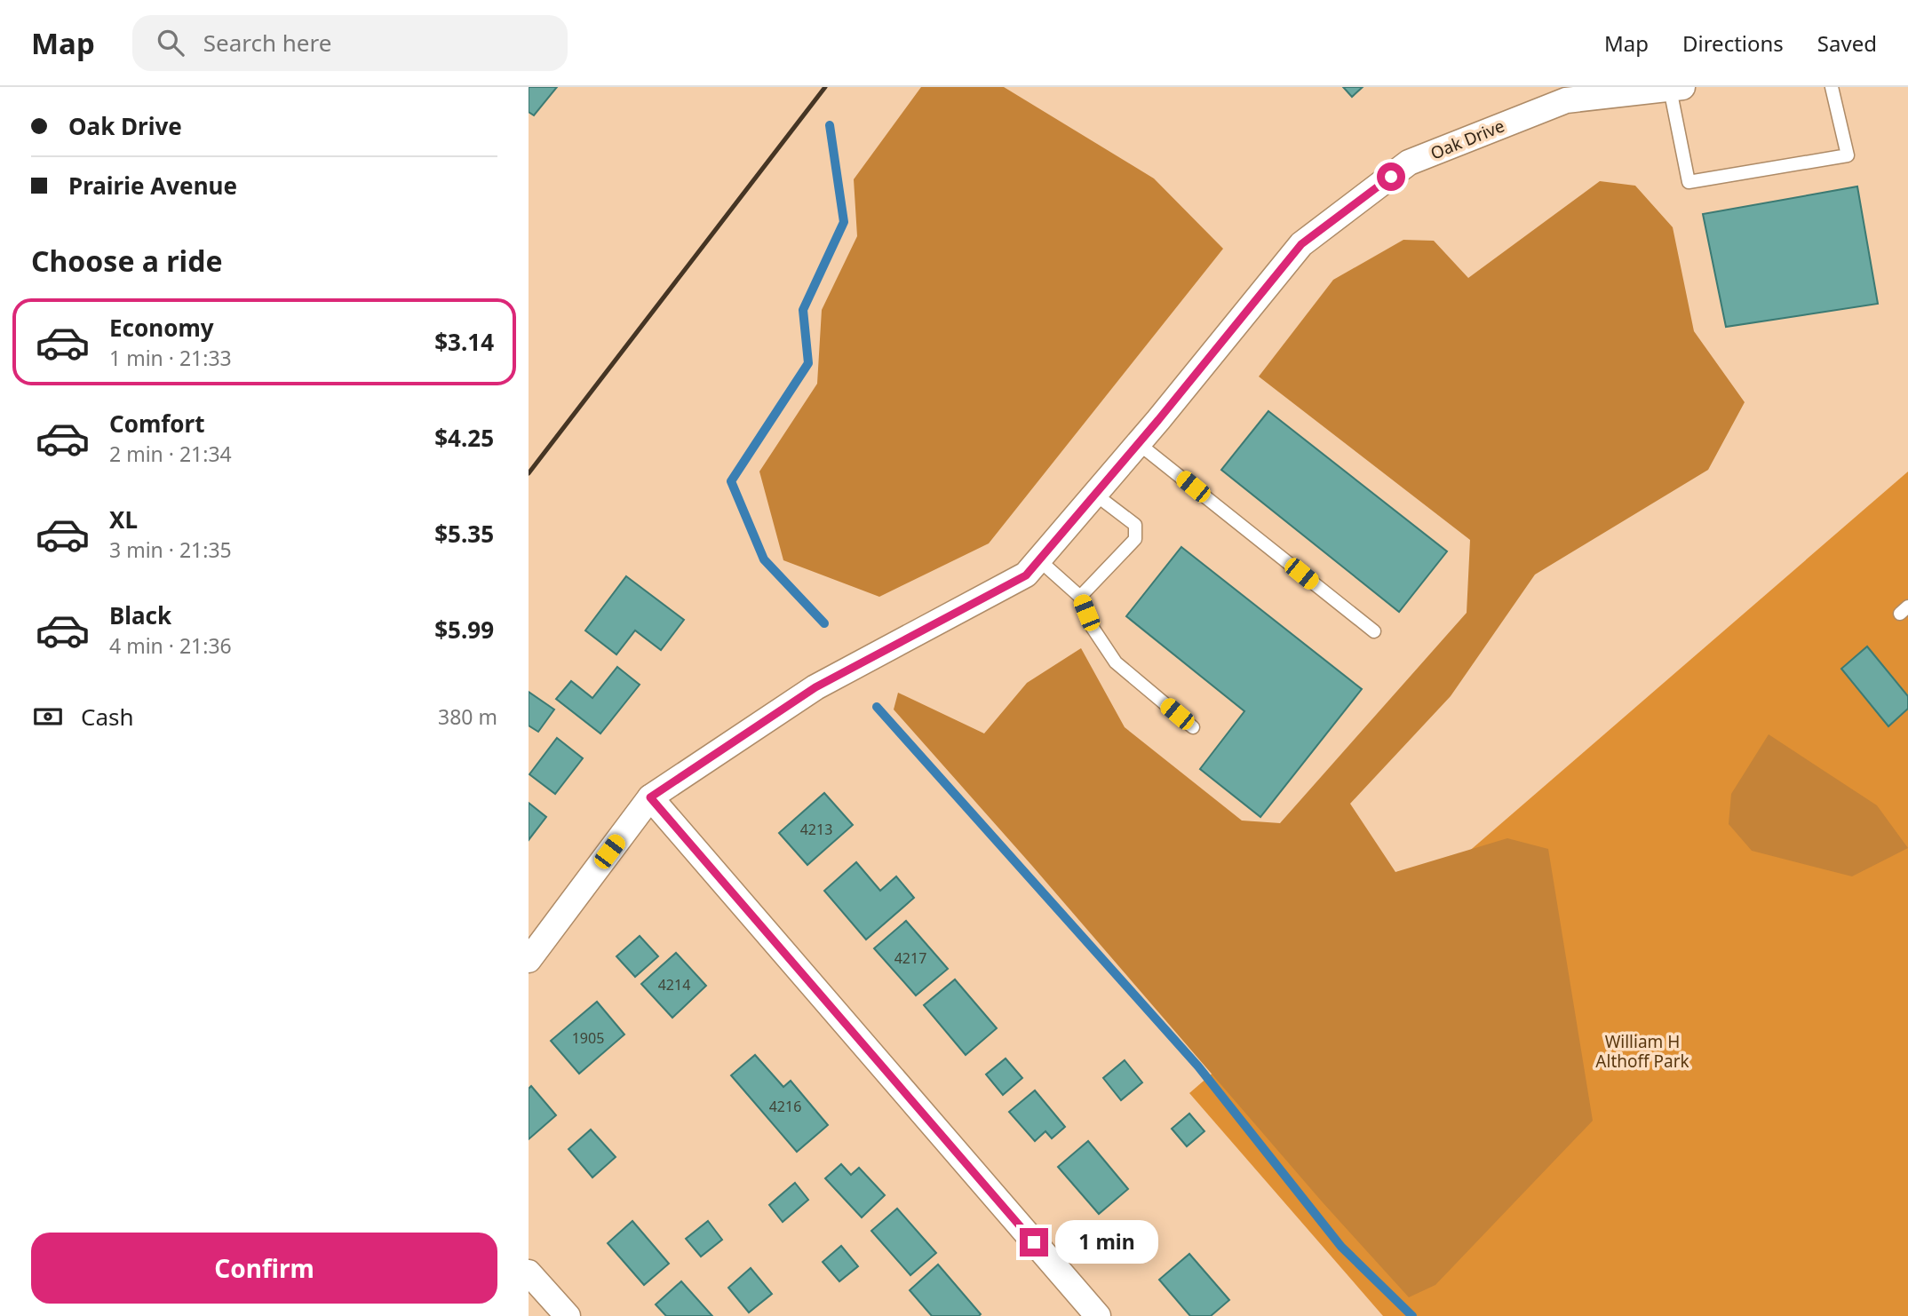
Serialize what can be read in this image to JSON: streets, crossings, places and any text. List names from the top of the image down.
{
  "streets": {
    "street": ["Oak Drive"]
  },
  "parks": ["William H Althoff Park"],
  "house_numbers": [
    "4213",
    "4217",
    "4214",
    "1905",
    "4216"
  ],
  "page": {
    "header": "Map",
    "search": "Search here",
    "nav": ["Map", "Directions", "Saved"],
    "banner": ["Oak Drive", "Prairie Avenue"],
    "heading": "Choose a ride",
    "list": [
      {
        "name": "Economy",
        "note": "1 min · 21:33",
        "value": "$3.14"
      },
      {
        "name": "Comfort",
        "note": "2 min · 21:34",
        "value": "$4.25"
      },
      {
        "name": "XL",
        "note": "3 min · 21:35",
        "value": "$5.35"
      },
      {
        "name": "Black",
        "note": "4 min · 21:36",
        "value": "$5.99"
      }
    ],
    "pay": ["Cash", "380 m"],
    "buttons": "Confirm",
    "bubble": "1 min"
  }
}
